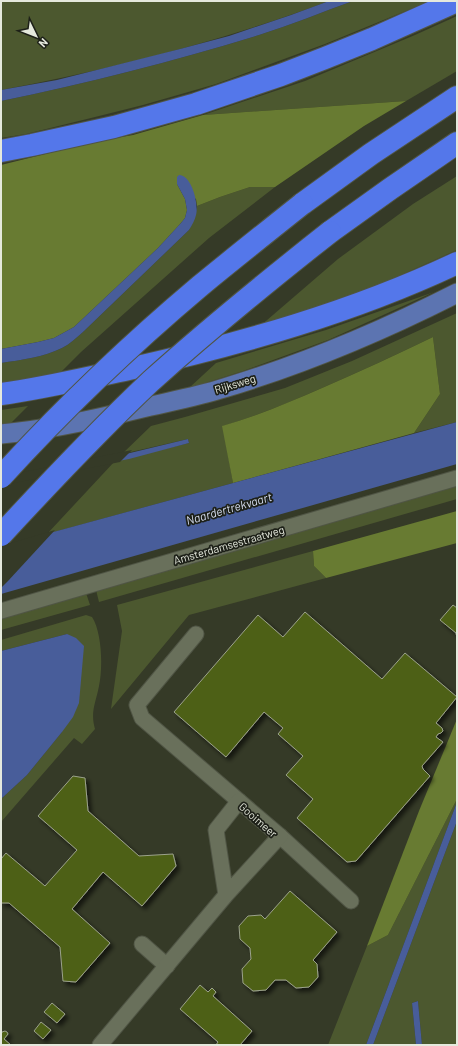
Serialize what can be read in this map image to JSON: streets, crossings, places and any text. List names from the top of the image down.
{
  "streets": {
    "main road": ["Rijksweg"],
    "street": ["Amsterdamsestraatweg", "Gooimeer"]
  },
  "water": ["Naardertrekvaart"],
  "north": "bottom right"
}
